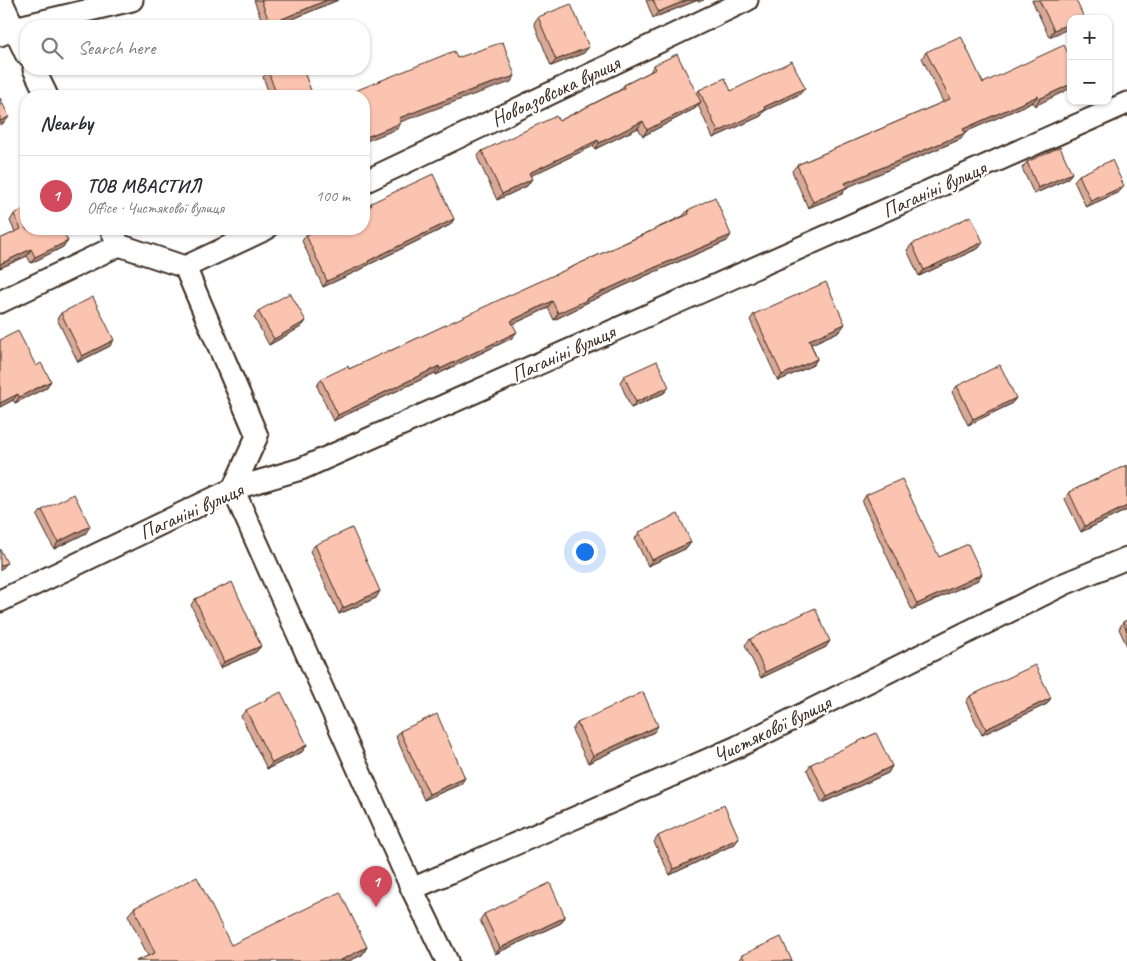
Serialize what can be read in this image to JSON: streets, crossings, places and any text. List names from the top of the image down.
{
  "streets": {
    "street": ["Новоазовська вулиця", "Паганіні вулиця", "Чистякової вулиця"]
  },
  "page": {
    "map_buttons": ["+", "−"],
    "search": "Search here",
    "heading": "Nearby",
    "list": [
      {
        "mark": "1",
        "name": "ТОВ МВАСТИЛ",
        "note": "Office · Чистякової вулиця",
        "value": "100 m"
      }
    ],
    "pins": "1"
  }
}
